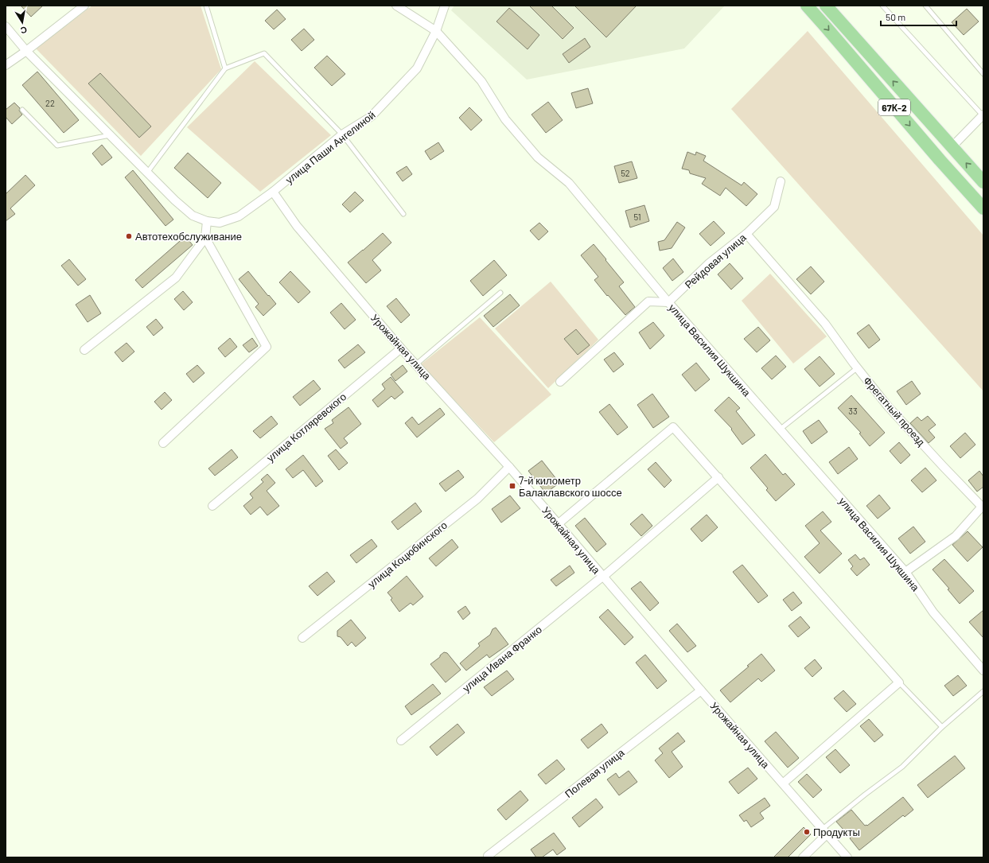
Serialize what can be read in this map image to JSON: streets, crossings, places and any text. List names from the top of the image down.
{
  "streets": {
    "main road": ["67К-2"],
    "street": [
      "улица Паши Ангелиной",
      "Рейдовая улица",
      "Урожайная улица",
      "улица Василия Шукшина",
      "Фрегатный проезд",
      "улица Котляревского",
      "улица Коцюбинского",
      "улица Ивана Франко",
      "Полевая улица"
    ]
  },
  "crossings": [
    ["улица Паши Ангелиной", "Урожайная улица"],
    ["улица Паши Ангелиной", "улица Василия Шукшина"],
    ["Рейдовая улица", "улица Василия Шукшина"],
    ["Рейдовая улица", "Фрегатный проезд"],
    ["Урожайная улица", "улица Котляревского"],
    ["Урожайная улица", "улица Коцюбинского"],
    ["Урожайная улица", "улица Ивана Франко"],
    ["Урожайная улица", "Полевая улица"],
    ["улица Василия Шукшина", "Фрегатный проезд"]
  ],
  "places": {
    "other": ["Автотехобслуживание", "Продукты"],
    "transit": ["7-й километр Балаклавского шоссе"]
  },
  "house_numbers": [
    "22",
    "52",
    "51",
    "33"
  ],
  "scale_bar": "50 m",
  "north": "bottom"
}
